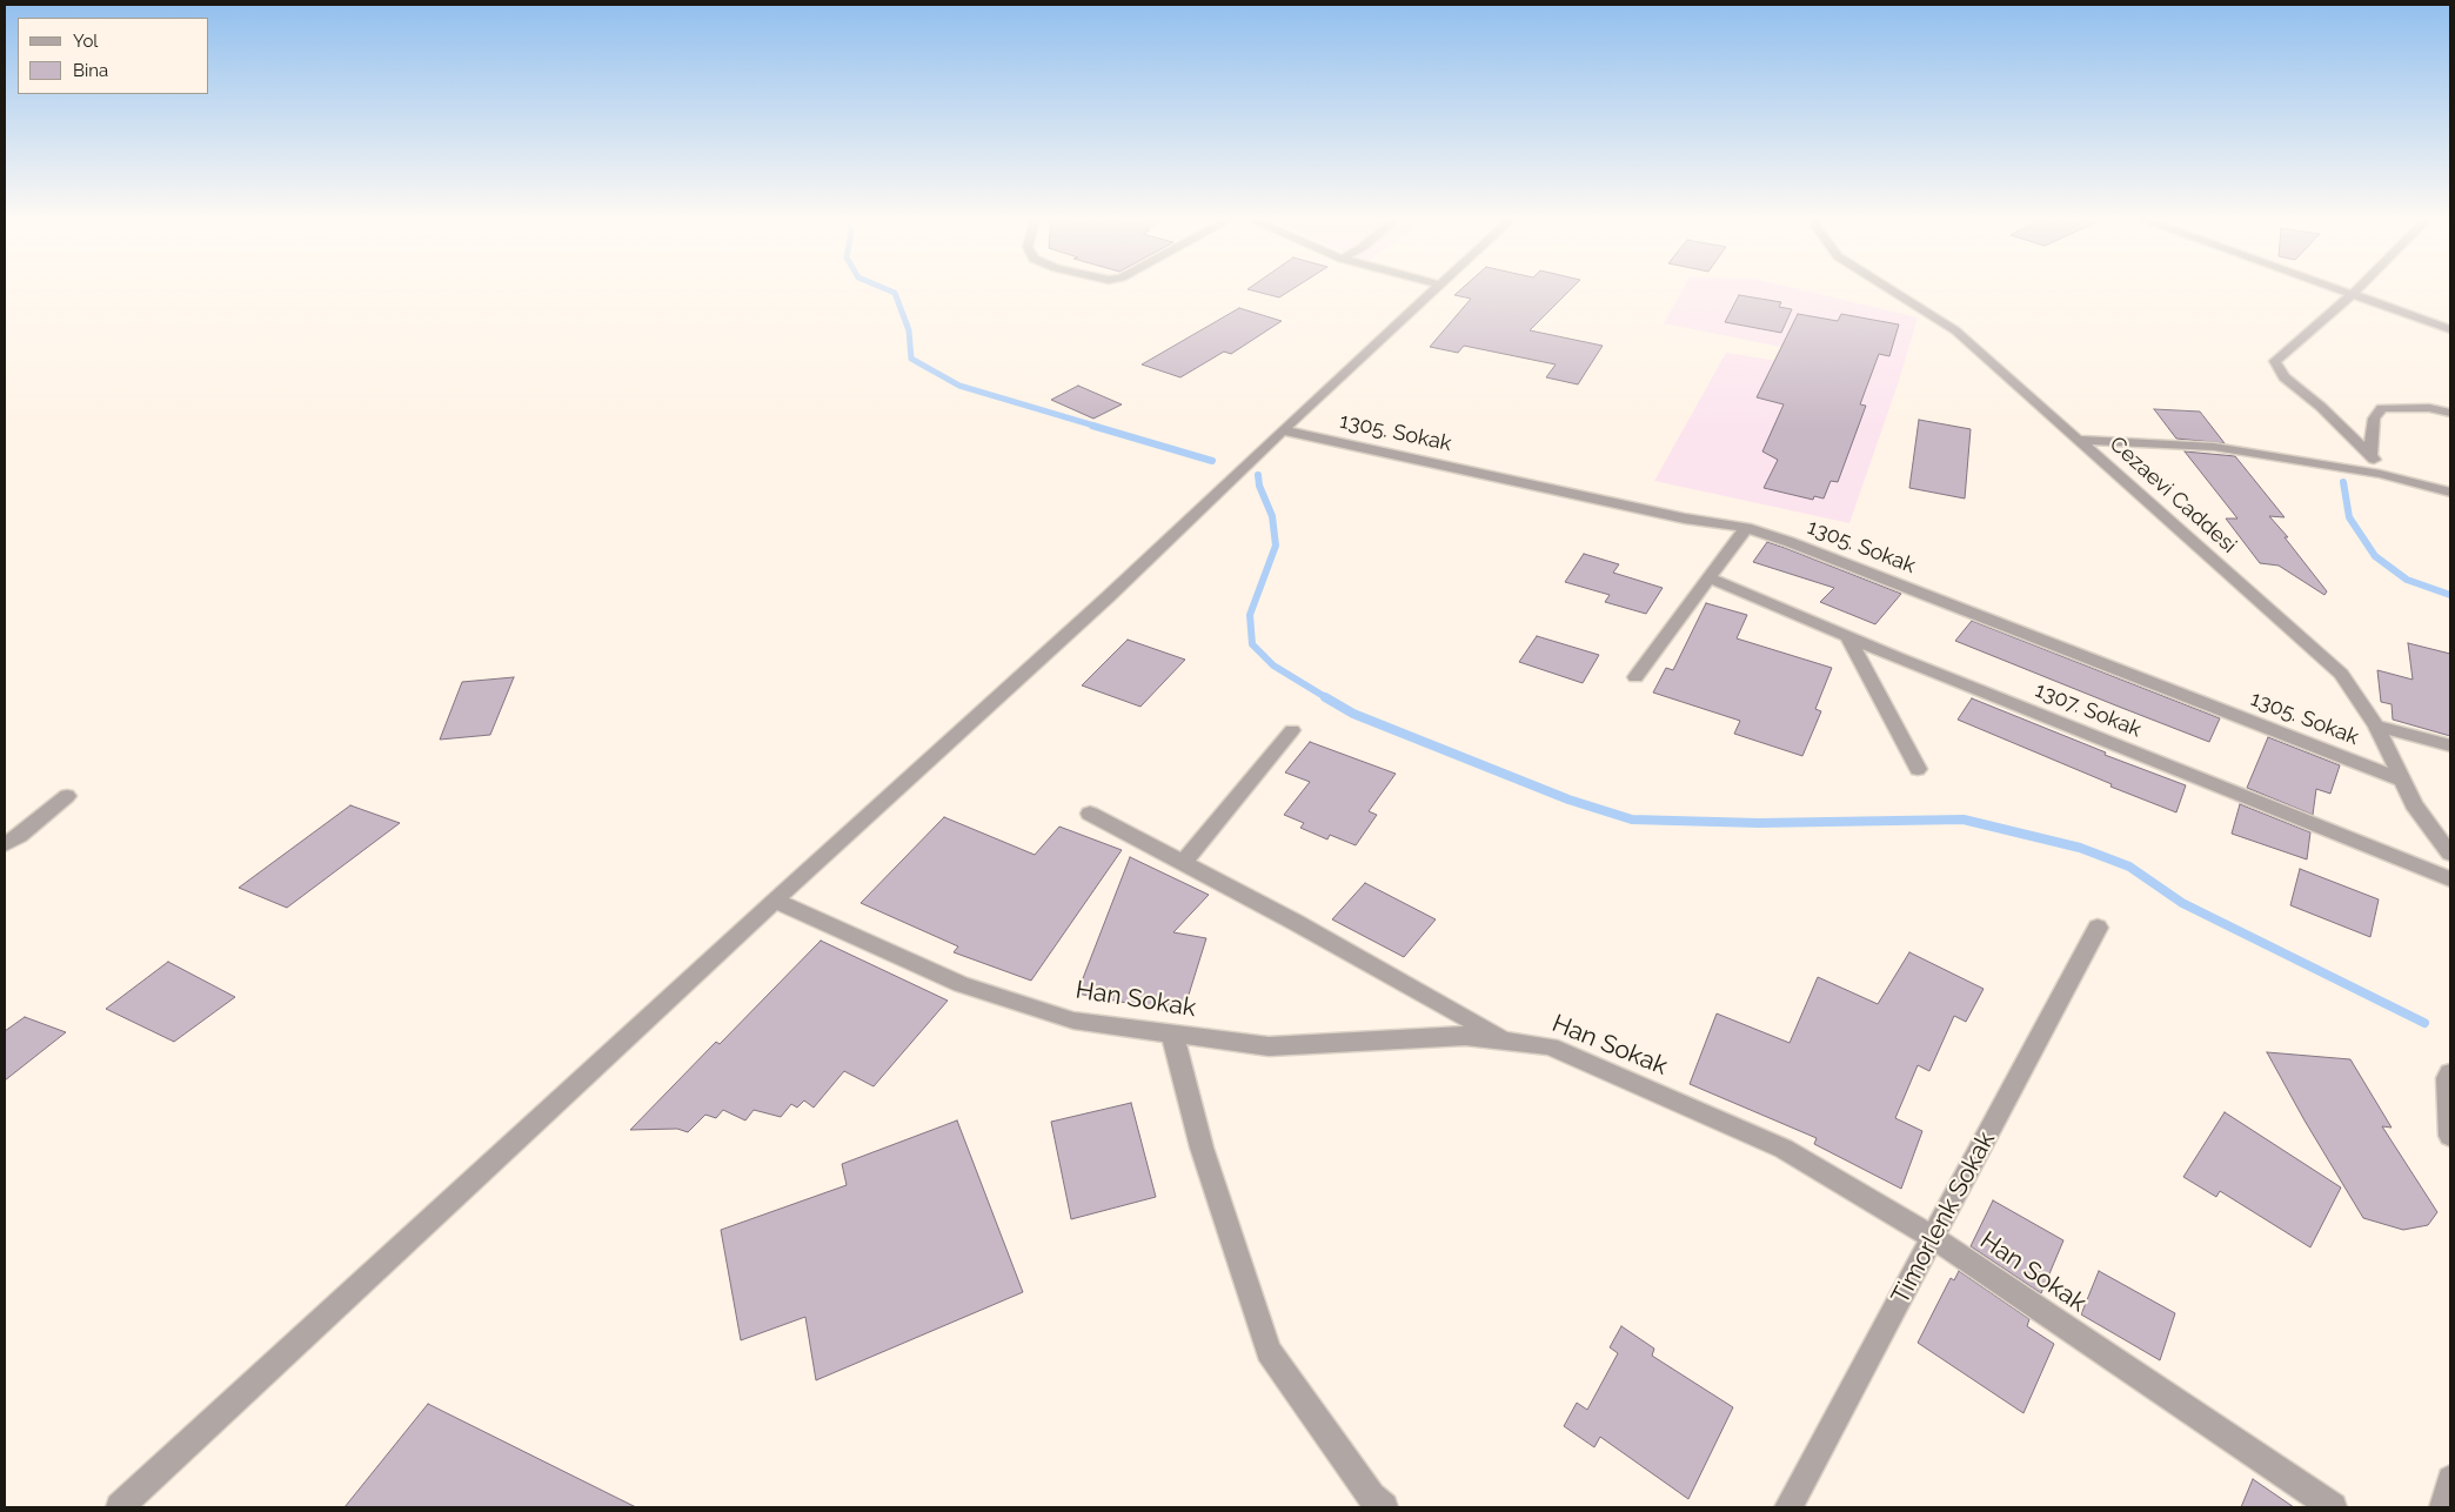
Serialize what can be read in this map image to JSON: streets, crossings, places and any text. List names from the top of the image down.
{
  "streets": {
    "street": [
      "1305. Sokak",
      "Cezaevi Caddesi",
      "1307. Sokak",
      "Han Sokak",
      "Timorlenk Sokak"
    ]
  },
  "crossings": [
    ["1305. Sokak", "Cezaevi Caddesi"],
    ["Han Sokak", "Timorlenk Sokak"]
  ],
  "legend": ["Yol", "Bina"]
}
